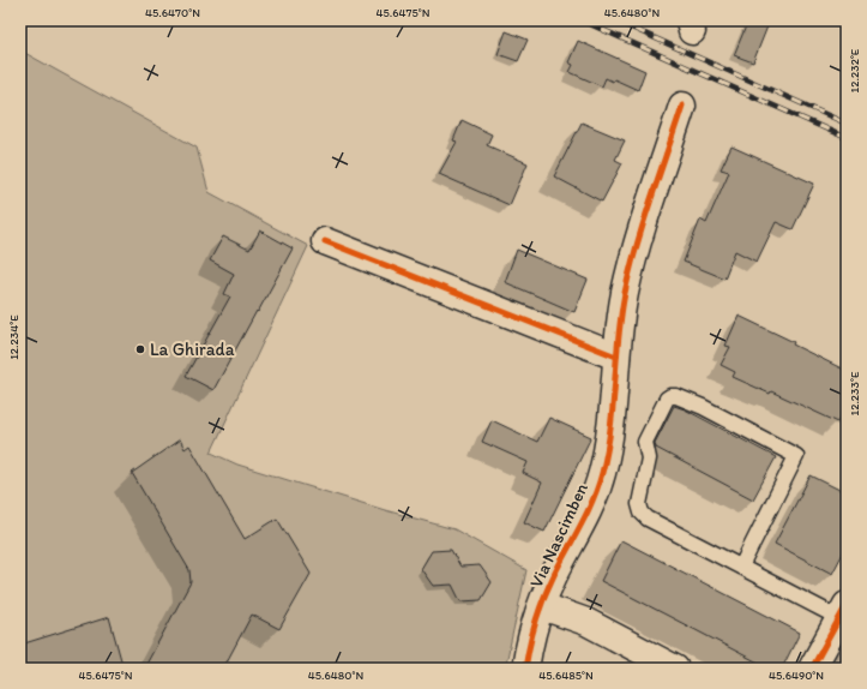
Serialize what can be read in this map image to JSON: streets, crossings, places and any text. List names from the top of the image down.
{
  "streets": {
    "street": ["Via Nascimben"]
  },
  "places": ["La Ghirada"],
  "coordinates": [
    "45.6470°N",
    "45.6475°N",
    "45.6480°N",
    "12.232°E",
    "12.234°E",
    "12.233°E",
    "45.6485°N",
    "45.6490°N"
  ]
}
